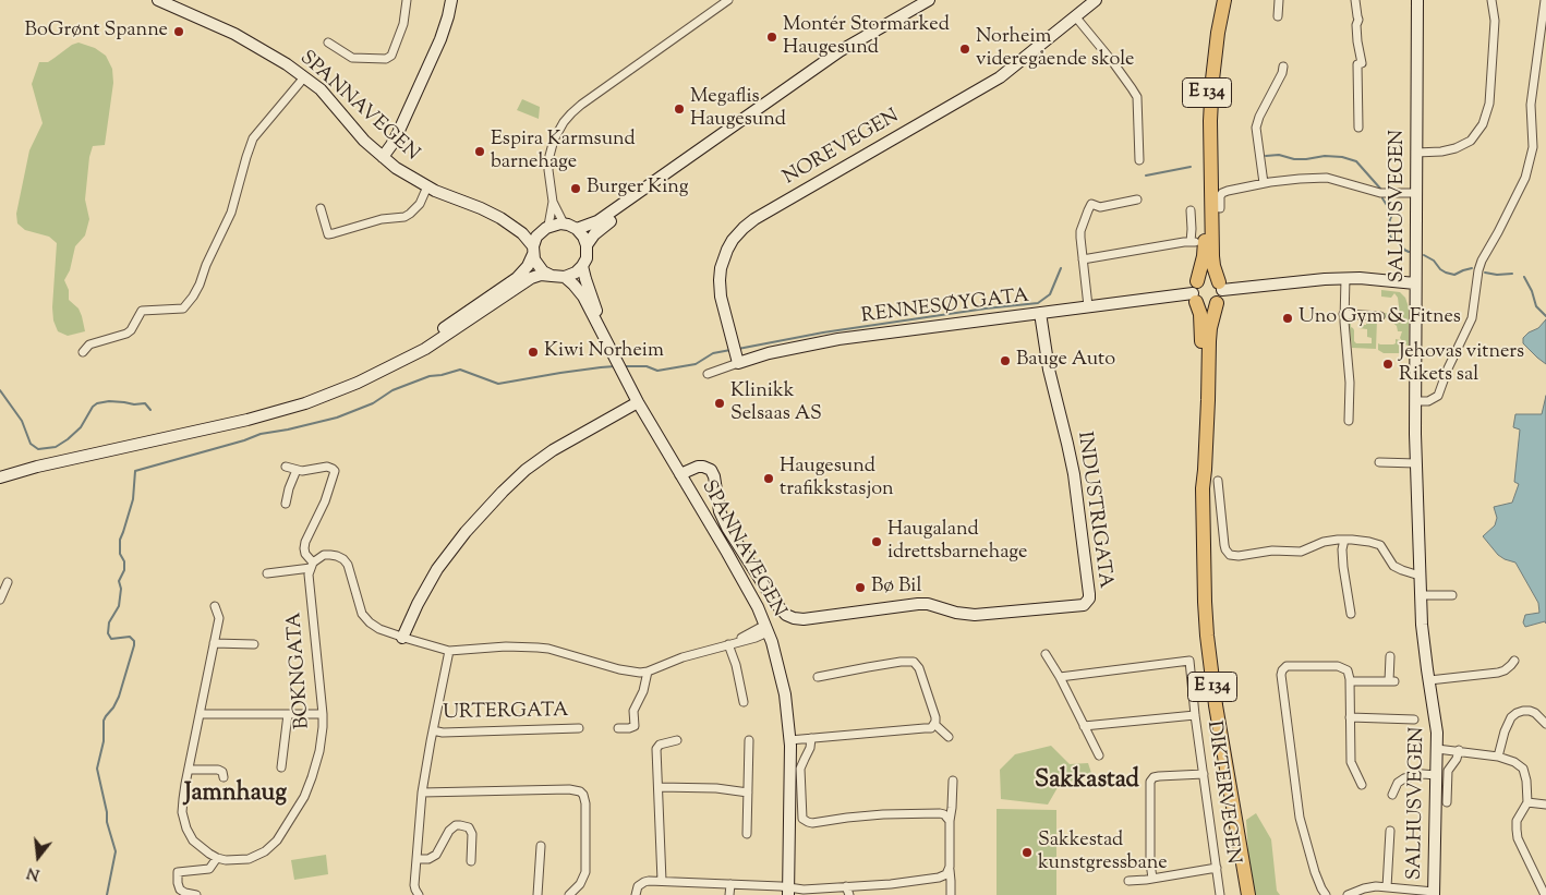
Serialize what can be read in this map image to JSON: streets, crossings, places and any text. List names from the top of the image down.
{
  "streets": {
    "highway": ["E 134"],
    "main road": [
      "SPANNAVEGEN",
      "NOREVEGEN",
      "SALHUSVEGEN",
      "RENNESØYGATA",
      "INDUSTRIGATA"
    ],
    "street": ["BOKNGATA", "URTERGATA", "DIKTERVEGEN"]
  },
  "crossings": [
    ["E 134", "RENNESØYGATA"],
    ["SPANNAVEGEN", "INDUSTRIGATA"],
    ["NOREVEGEN", "RENNESØYGATA"],
    ["RENNESØYGATA", "INDUSTRIGATA"]
  ],
  "districts": ["Sakkastad", "Jamnhaug"],
  "places": [
    "BoGrønt Spanne",
    "Montér Stormarked Haugesund",
    "Norheim videregående skole",
    "Megaflis Haugesund",
    "Espira Karmsund barnehage",
    "Burger King",
    "Uno Gym & Fitnes",
    "Kiwi Norheim",
    "Bauge Auto",
    "Jehovas vitners Rikets sal",
    "Klinikk Selsaas AS",
    "Haugesund trafikkstasjon",
    "Haugaland idrettsbarnehage",
    "Bø Bil",
    "Sakkestad kunstgressbane"
  ],
  "north": "bottom"
}
